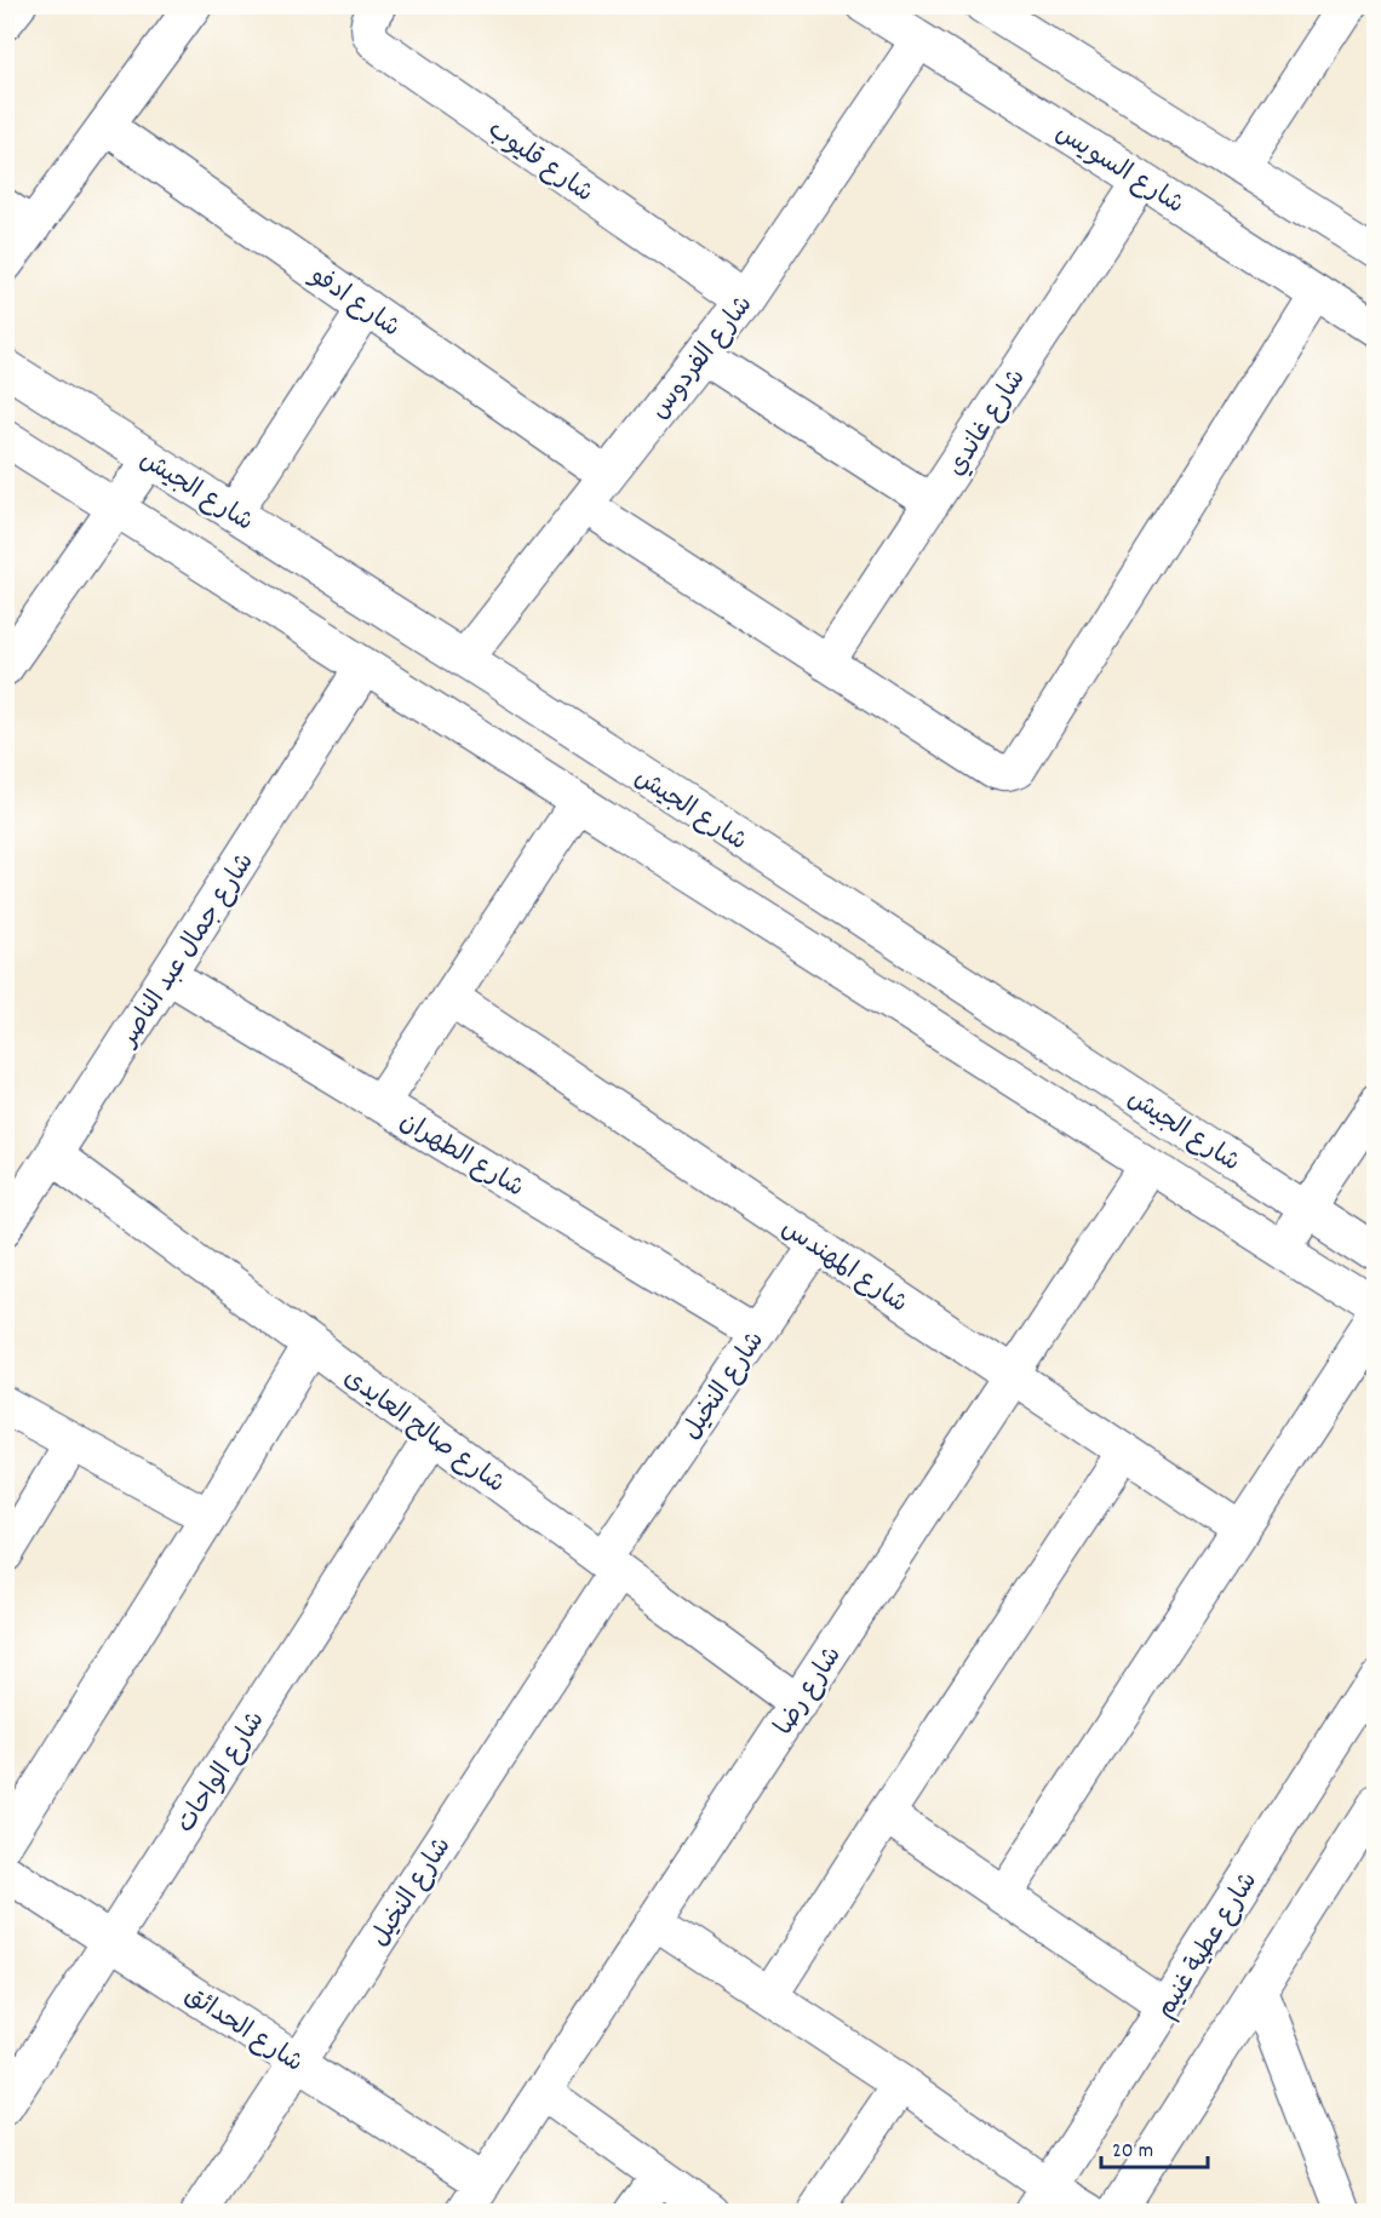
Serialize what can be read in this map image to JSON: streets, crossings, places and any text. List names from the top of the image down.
{
  "streets": {
    "street": [
      "شارع قليوب",
      "شارع السويس",
      "شارع ادفو",
      "شارع الفردوس",
      "شارع غاندي",
      "شارع الجيش",
      "شارع جمال عبد الناصر",
      "شارع الطهران",
      "شارع المهندس",
      "شارع النخيل",
      "شارع صالح العايدى",
      "شارع رضا",
      "شارع الواحات",
      "شارع عطية غنيم",
      "شارع الحدائق"
    ]
  },
  "crossings": [
    ["شارع قليوب", "شارع الفردوس"],
    ["شارع السويس", "شارع الفردوس"],
    ["شارع السويس", "شارع غاندي"],
    ["شارع ادفو", "شارع الفردوس"],
    ["شارع الفردوس", "شارع الجيش"],
    ["شارع الجيش", "شارع جمال عبد الناصر"],
    ["شارع الجيش", "شارع رضا"],
    ["شارع جمال عبد الناصر", "شارع الطهران"],
    ["شارع جمال عبد الناصر", "شارع صالح العايدى"],
    ["شارع الطهران", "شارع النخيل"],
    ["شارع المهندس", "شارع النخيل"],
    ["شارع المهندس", "شارع رضا"],
    ["شارع النخيل", "شارع صالح العايدى"],
    ["شارع النخيل", "شارع الحدائق"],
    ["شارع صالح العايدى", "شارع رضا"],
    ["شارع صالح العايدى", "شارع الواحات"],
    ["شارع رضا", "شارع الحدائق"],
    ["شارع الواحات", "شارع الحدائق"]
  ],
  "scale_bar": "20 m"
}
